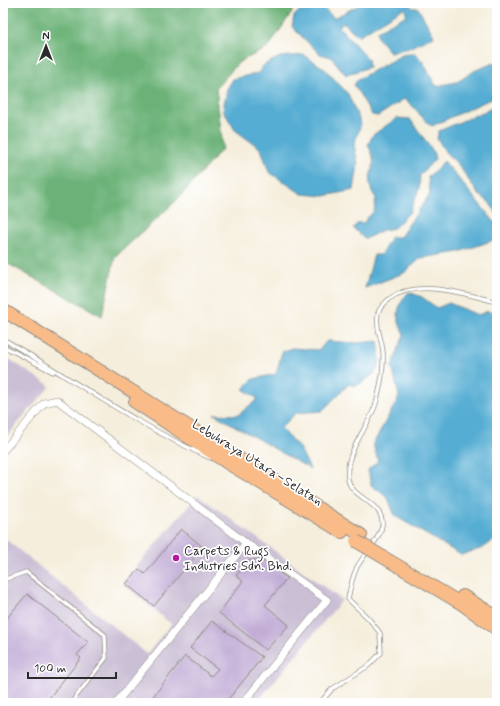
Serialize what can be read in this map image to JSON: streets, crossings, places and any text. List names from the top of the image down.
{
  "streets": {
    "highway": ["Lebuhraya Utara–Selatan"]
  },
  "places": ["Carpets & Rugs Industries Sdn. Bhd."],
  "scale_bar": "100 m",
  "north": "top"
}
